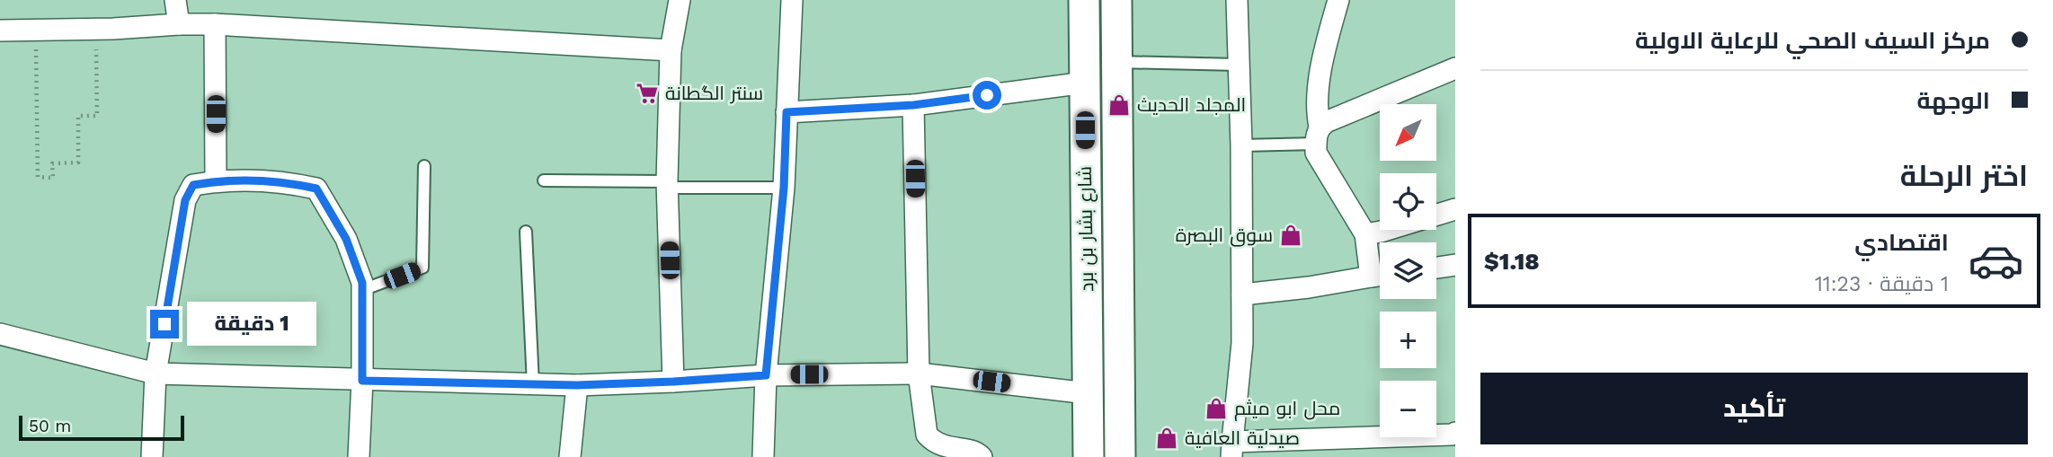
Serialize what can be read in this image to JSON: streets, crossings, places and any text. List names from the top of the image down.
{
  "streets": {
    "main road": ["شارع بشار بن برد"]
  },
  "places": {
    "supermarket": ["سنتر الگطانة"],
    "shop": [
      "المجلد الحديث",
      "سوق البصرة",
      "محل ابو ميثم",
      "صيدلية العافية"
    ]
  },
  "scale_bar": "50 m",
  "north": "bottom left",
  "page": {
    "banner": ["مركز السيف الصحي للرعاية الاولية", "الوجهة"],
    "map_buttons": ["+", "−"],
    "heading": "اختر الرحلة",
    "list": [
      {
        "name": "اقتصادي",
        "note": "1 دقيقة · 11:23",
        "value": "$1.18"
      }
    ],
    "bubble": "1 دقيقة",
    "buttons": "تأكيد",
    "scale": "50 m"
  }
}
